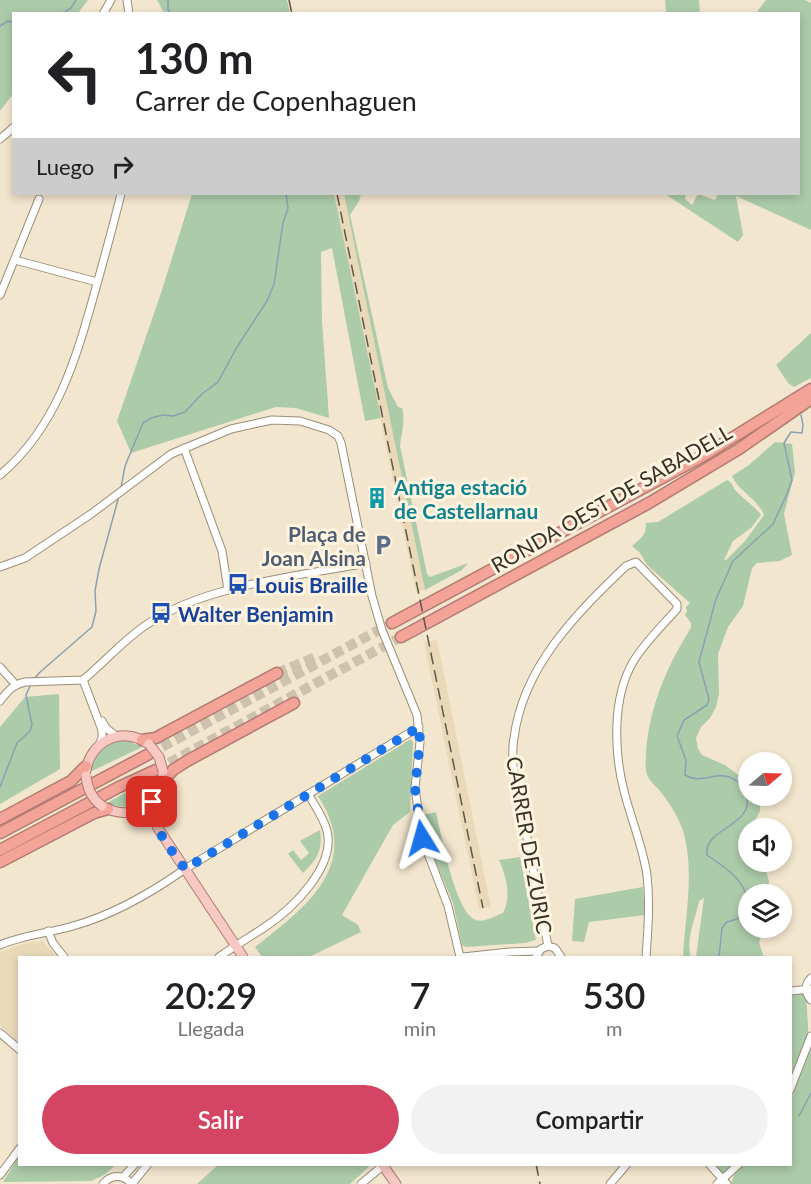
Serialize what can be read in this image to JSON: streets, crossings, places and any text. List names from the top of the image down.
{
  "streets": {
    "highway": ["RONDA OEST DE SABADELL"],
    "street": ["CARRER DE ZURIC"]
  },
  "places": {
    "building": ["Antiga estació de Castellarnau"],
    "parking": ["Plaça de Joan Alsina"],
    "bus stop": ["Louis Braille", "Walter Benjamin"]
  },
  "north": "right",
  "page": {
    "turn": ["130 m", "Carrer de Copenhaguen"],
    "then": "Luego",
    "eta": [
      "20:29",
      "Llegada",
      "7",
      "min",
      "530",
      "m"
    ],
    "buttons": ["Salir", "Compartir"]
  }
}
